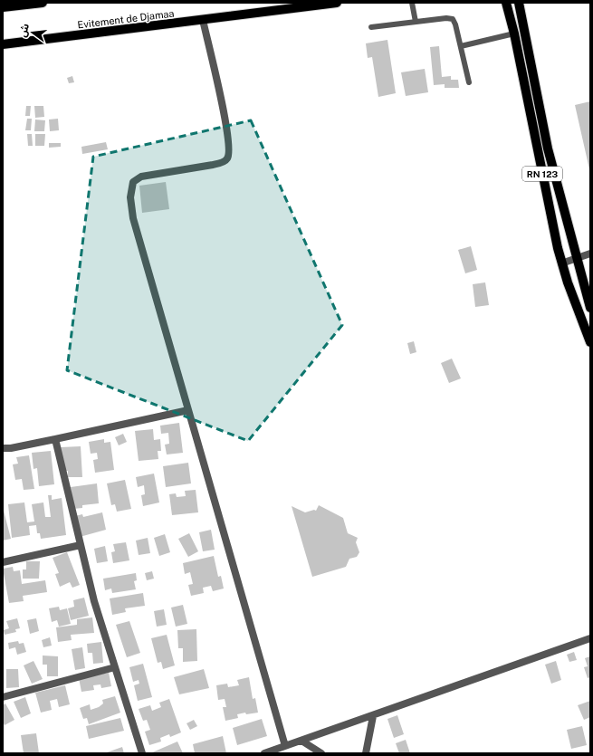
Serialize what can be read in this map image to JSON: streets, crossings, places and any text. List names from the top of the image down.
{
  "streets": {
    "main road": ["Evitement de Djamaa", "RN 123"]
  },
  "north": "left"
}
